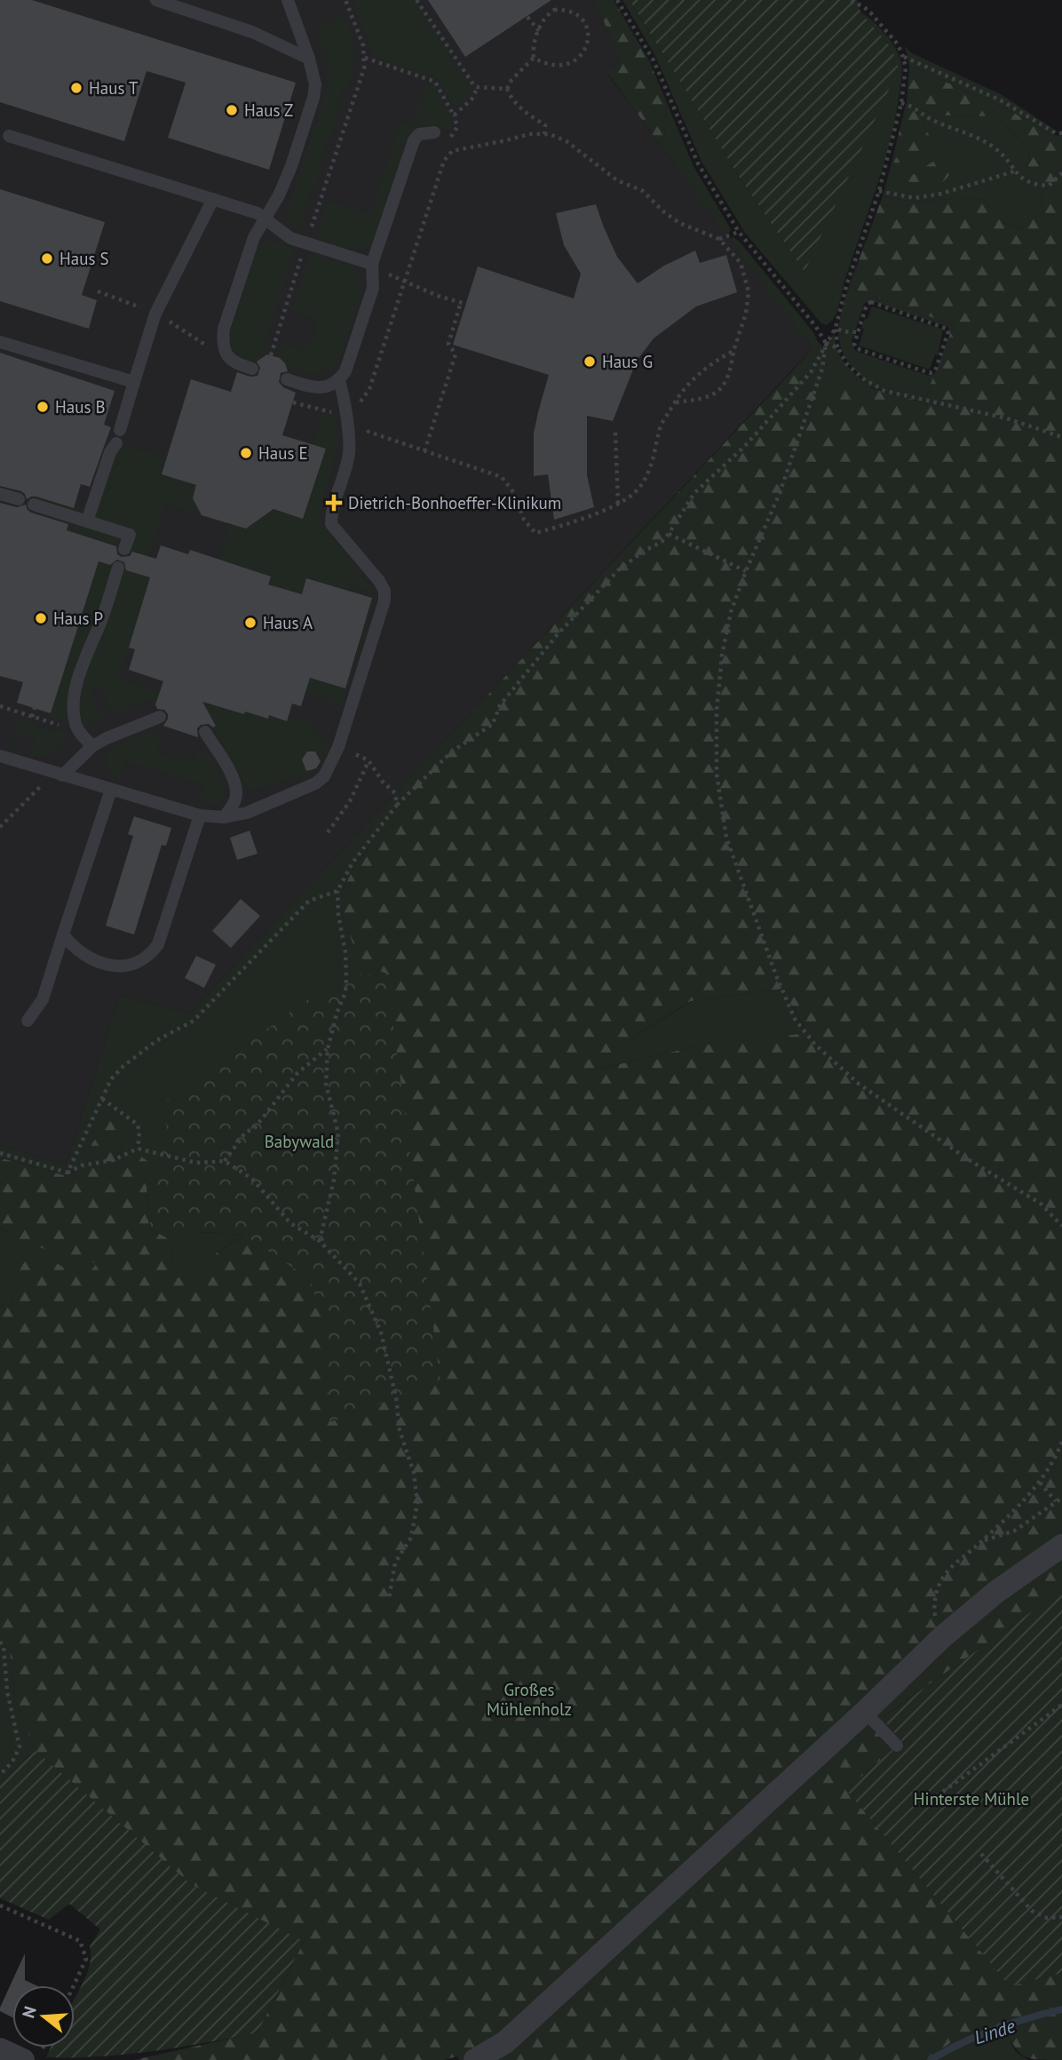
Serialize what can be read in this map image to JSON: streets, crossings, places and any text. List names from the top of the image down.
{
  "water": ["Linde"],
  "parks": ["Babywald", "Großes Mühlenholz", "Hinterste Mühle"],
  "places": {
    "other": [
      "Haus T",
      "Haus Z",
      "Haus S",
      "Haus G",
      "Haus B",
      "Haus E",
      "Haus P",
      "Haus A"
    ],
    "health": ["Dietrich-Bonhoeffer-Klinikum"]
  },
  "north": "left"
}
